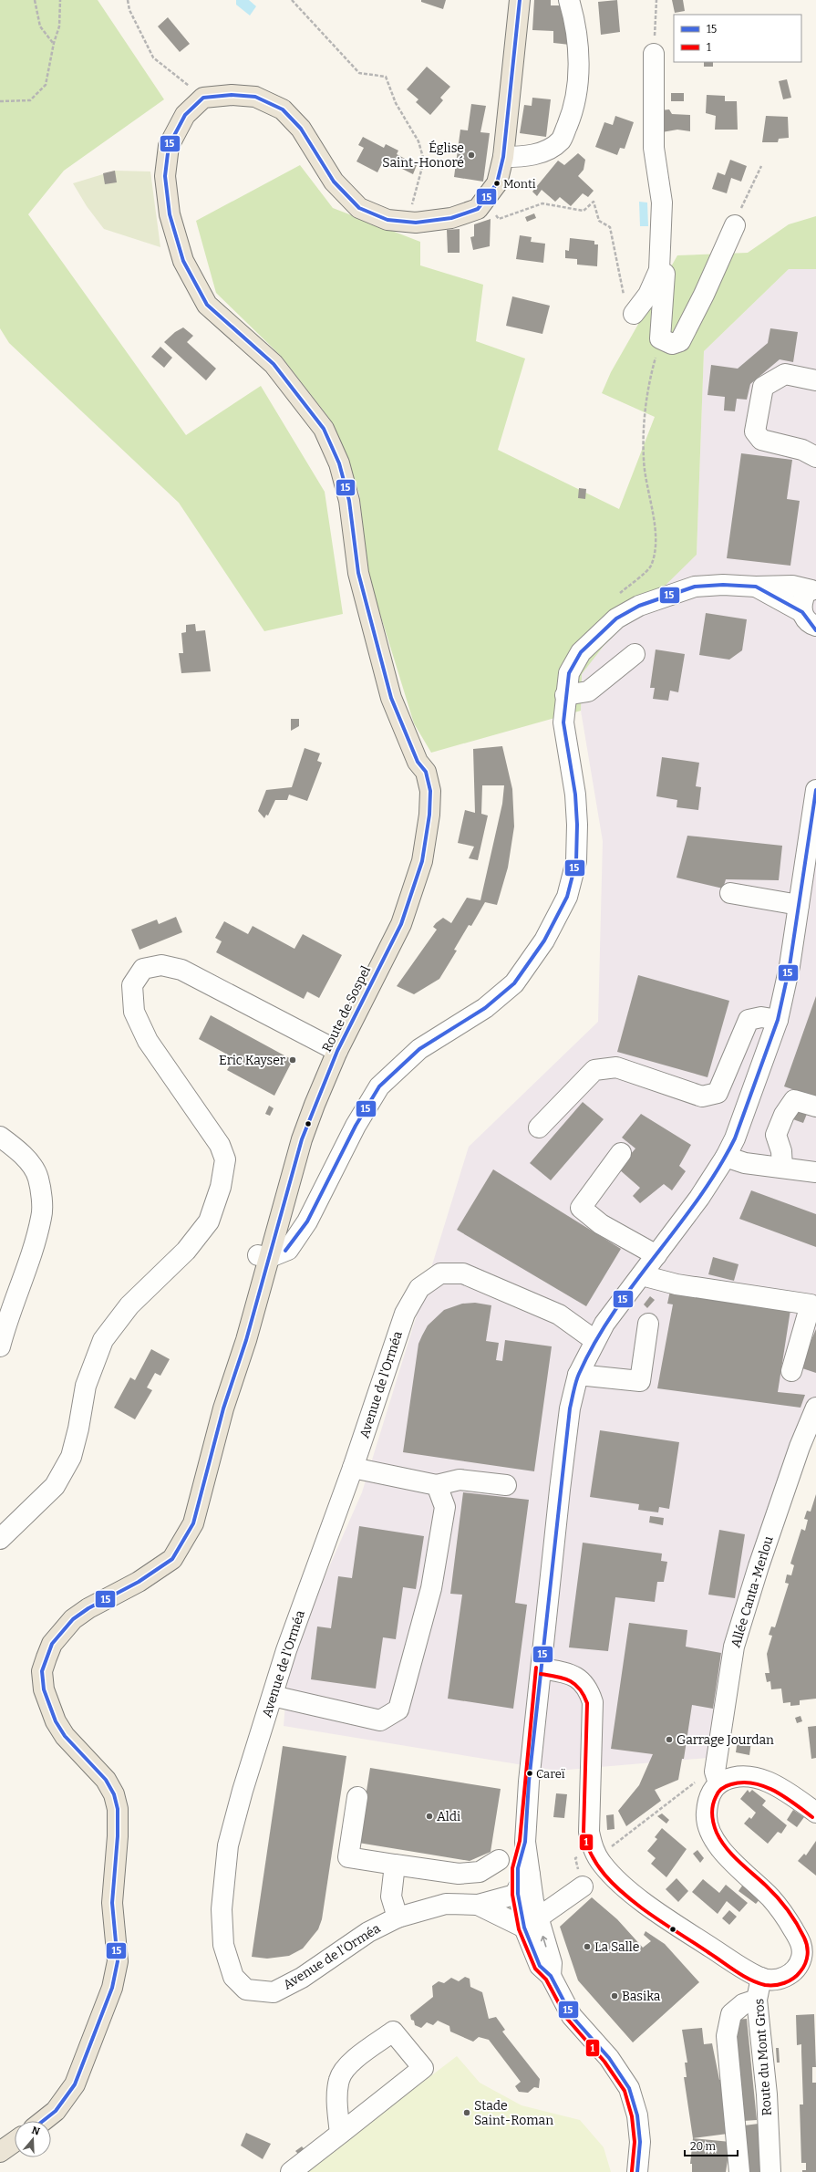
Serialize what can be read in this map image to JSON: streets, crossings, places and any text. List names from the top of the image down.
{
  "streets": {
    "main road": ["Route de Sospel"],
    "street": ["Avenue de l'Orméa", "Allée Canta-Merlou", "Route du Mont Gros"]
  },
  "places": [
    "Église Saint-Honoré",
    "Monti",
    "Eric Kayser",
    "Garrage Jourdan",
    "Careï",
    "Aldi",
    "La Salle",
    "Basika",
    "Stade Saint-Roman"
  ],
  "lines": ["transit line 15", "transit line 1"],
  "legend": ["15", "1"],
  "scale_bar": "20 m",
  "north": "top"
}
